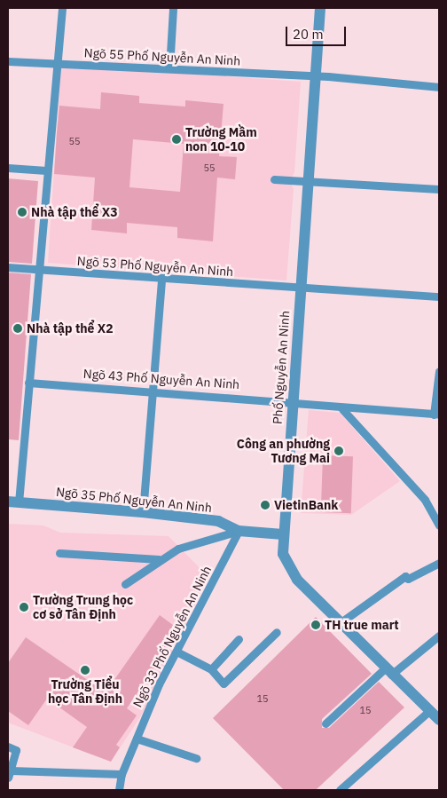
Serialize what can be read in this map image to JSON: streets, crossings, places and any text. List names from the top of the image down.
{
  "streets": {
    "street": ["Phố Nguyễn An Ninh", "Ngõ 35 Phố Nguyễn An Ninh"],
    "lane": [
      "Ngõ 55 Phố Nguyễn An Ninh",
      "Ngõ 53 Phố Nguyễn An Ninh",
      "Ngõ 43 Phố Nguyễn An Ninh",
      "Ngõ 33 Phố Nguyễn An Ninh"
    ]
  },
  "crossings": [
    ["Ngõ 55 Phố Nguyễn An Ninh", "Phố Nguyễn An Ninh"],
    ["Ngõ 53 Phố Nguyễn An Ninh", "Phố Nguyễn An Ninh"],
    ["Phố Nguyễn An Ninh", "Ngõ 43 Phố Nguyễn An Ninh"],
    ["Phố Nguyễn An Ninh", "Ngõ 35 Phố Nguyễn An Ninh"],
    ["Ngõ 35 Phố Nguyễn An Ninh", "Ngõ 33 Phố Nguyễn An Ninh"]
  ],
  "places": [
    "Trường Mầm non 10-10",
    "Nhà tập thể X3",
    "Nhà tập thể X2",
    "Công an phường Tương Mai",
    "VietinBank",
    "Trường Trung học cơ sở Tân Định",
    "TH true mart",
    "Trường Tiểu học Tân Định"
  ],
  "house_numbers": [
    "55",
    "55",
    "15",
    "15"
  ],
  "scale_bar": "20 m"
}
